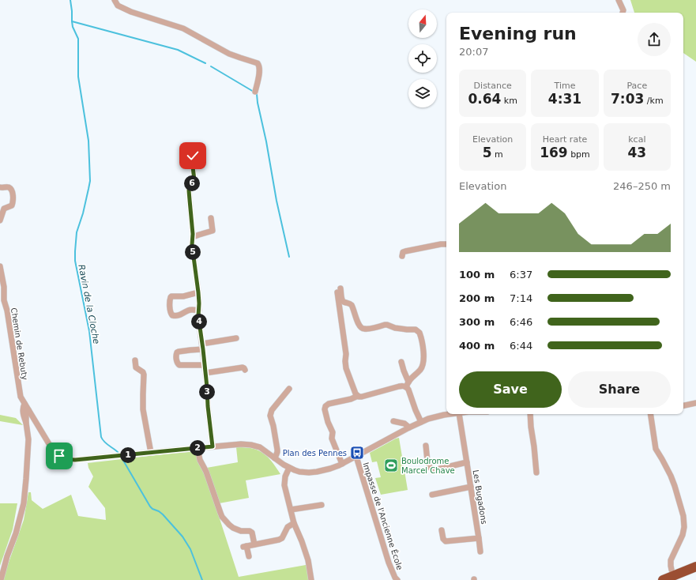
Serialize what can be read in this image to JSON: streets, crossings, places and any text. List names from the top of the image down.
{
  "streets": {
    "street": ["Chemin de Rebuty", "Les Bugadons", "Impasse de l'Ancienne École"]
  },
  "water": ["Ravin de la Cloche"],
  "places": {
    "bus stop": ["Plan des Pennes"],
    "sports": ["Boulodrome Marcel Chave"]
  },
  "north": "top",
  "page": {
    "heading": ["Evening run", "20:07"],
    "stats": [
      ["Distance", "0.64 km"],
      ["Time", "4:31"],
      ["Pace", "7:03 /km"],
      ["Elevation", "5 m"],
      ["Heart rate", "169 bpm"],
      ["kcal", "43"]
    ],
    "chart": ["Elevation", "246–250 m"],
    "pins": [
      "6",
      "5",
      "4",
      "3",
      "2",
      "1"
    ],
    "list": [
      {
        "name": "100 m",
        "note": "6:37"
      },
      {
        "name": "200 m",
        "note": "7:14"
      },
      {
        "name": "300 m",
        "note": "6:46"
      },
      {
        "name": "400 m",
        "note": "6:44"
      }
    ],
    "buttons": ["Save", "Share"]
  }
}
